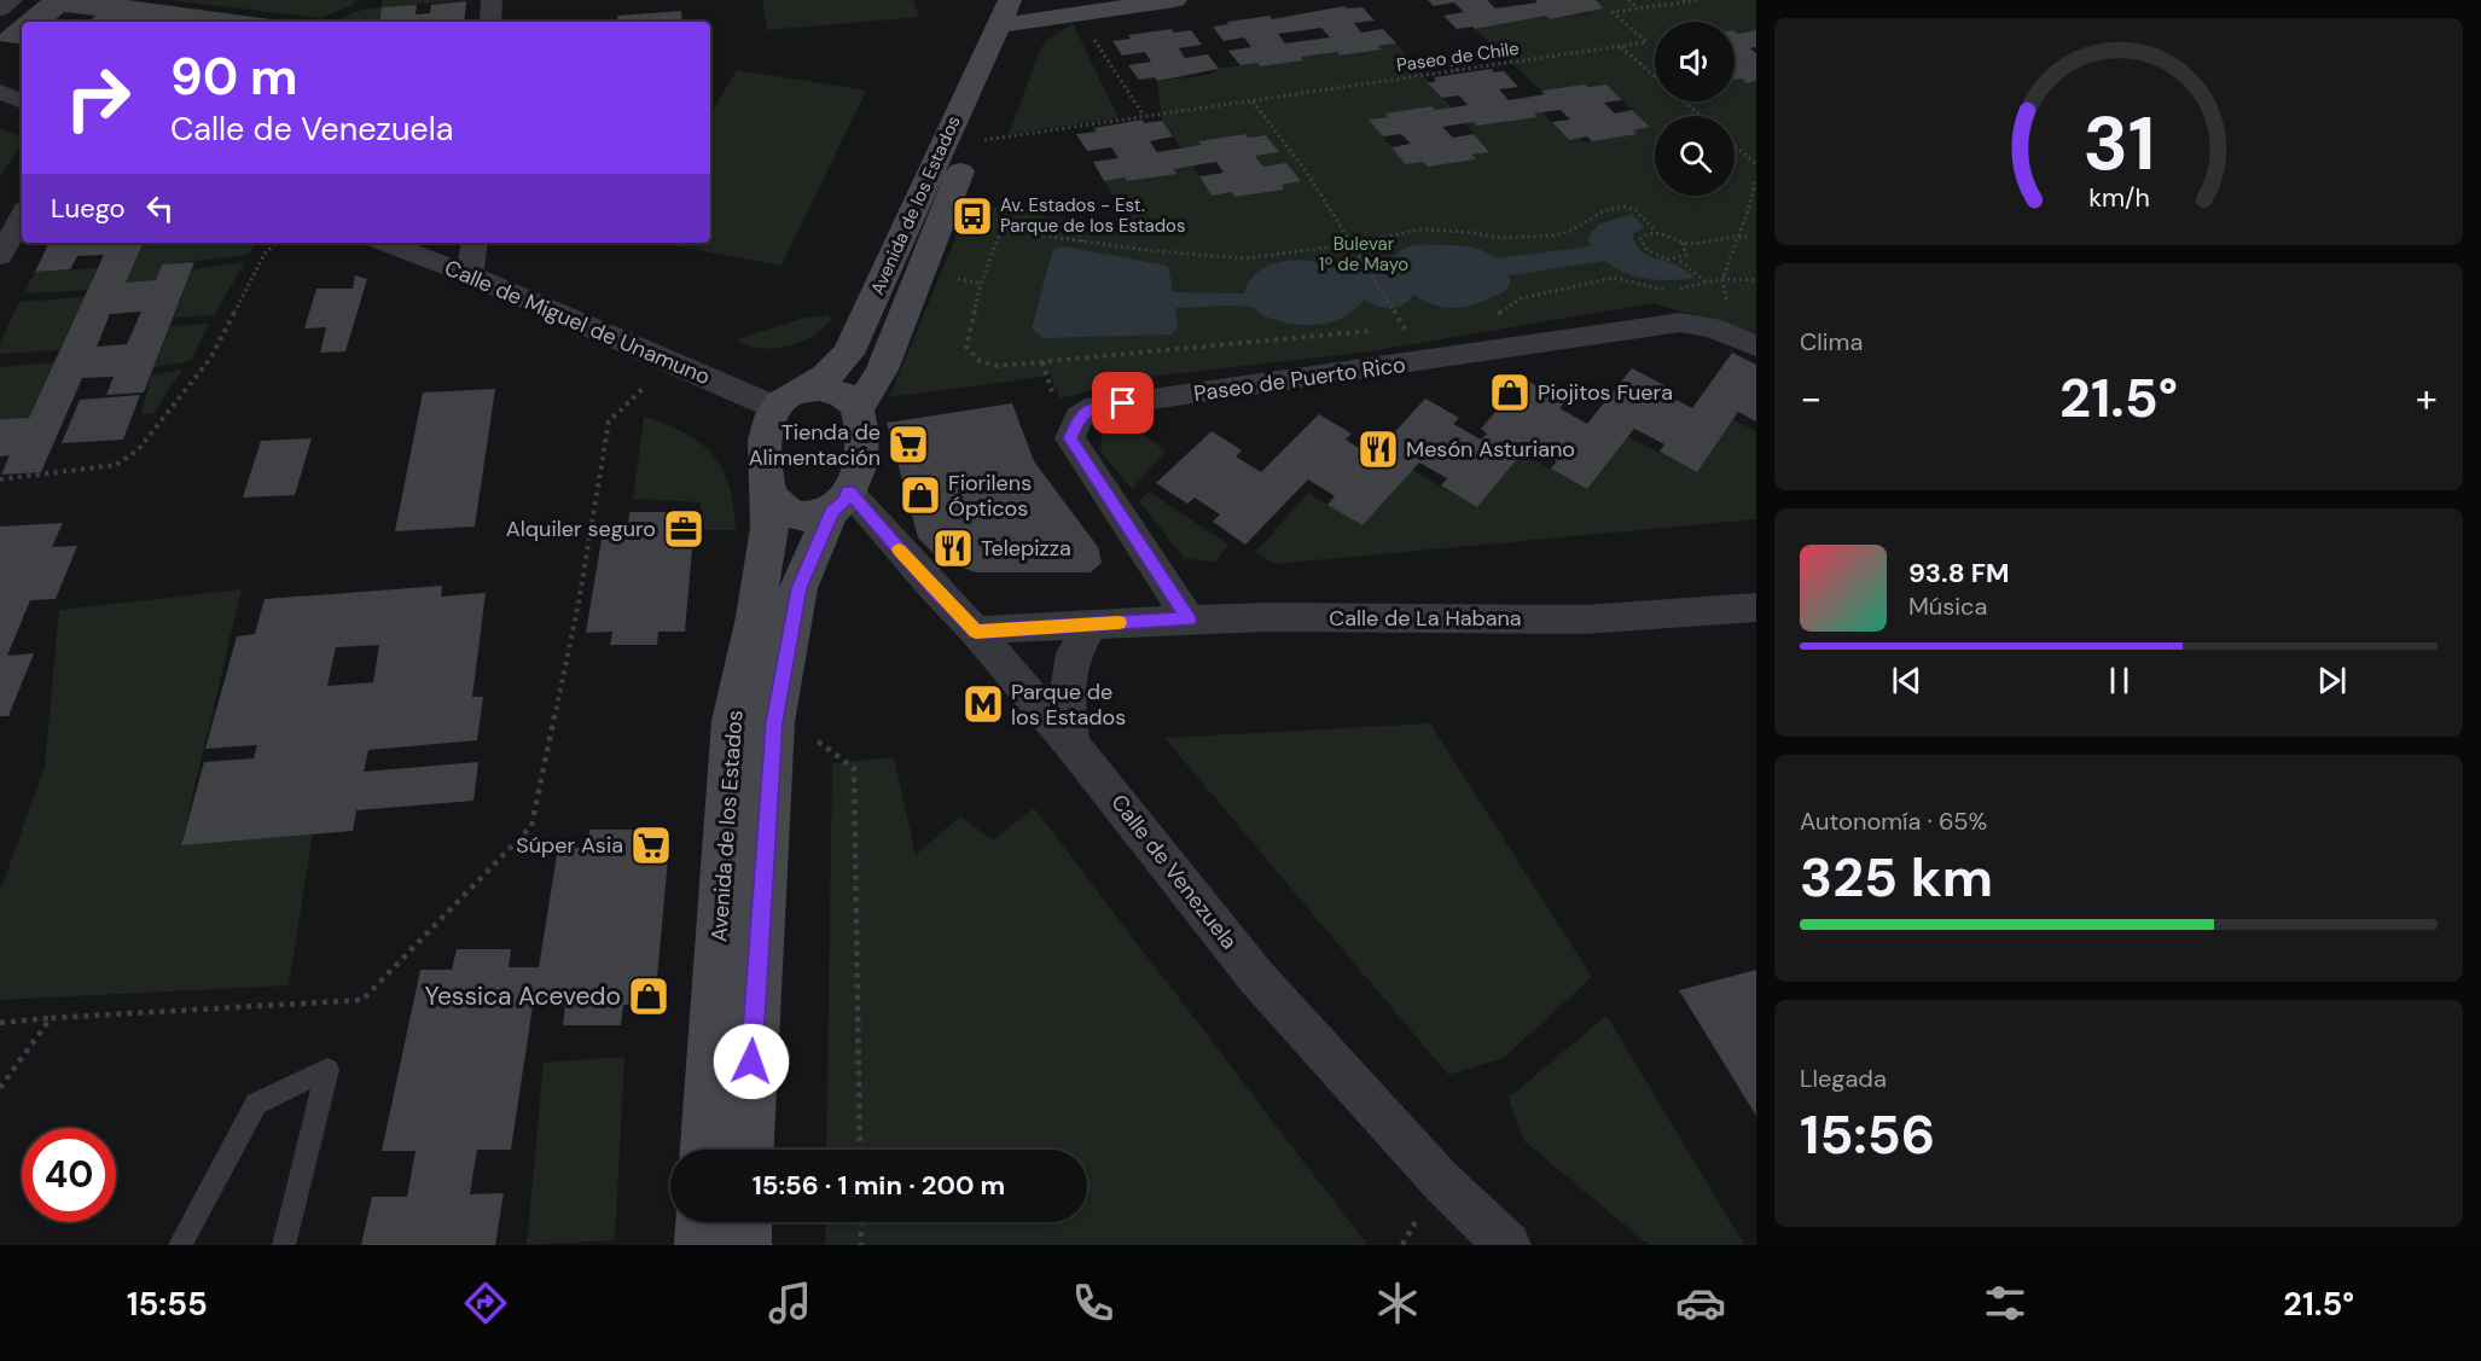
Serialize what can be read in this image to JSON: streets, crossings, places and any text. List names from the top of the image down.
{
  "streets": {
    "street": [
      "Avenida de los Estados",
      "Calle de Miguel de Unamuno",
      "Paseo de Puerto Rico",
      "Calle de La Habana",
      "Calle de Venezuela"
    ],
    "path": ["Paseo de Chile"]
  },
  "crossings": [
    ["Paseo de Chile", "Avenida de los Estados"],
    ["Avenida de los Estados", "Calle de Miguel de Unamuno"],
    ["Avenida de los Estados", "Calle de Venezuela"],
    ["Calle de Miguel de Unamuno", "Calle de Venezuela"],
    ["Paseo de Puerto Rico", "Calle de La Habana"],
    ["Calle de La Habana", "Calle de Venezuela"]
  ],
  "parks": ["Bulevar 1º de Mayo"],
  "places": {
    "bus stop": ["Av. Estados - Est. Parque de los Estados"],
    "shop": ["Piojitos Fuera", "Fiorilens Ópticos", "Yessica Acevedo"],
    "supermarket": ["Tienda de Alimentación", "Súper Asia"],
    "restaurant": ["Mesón Asturiano", "Telepizza"],
    "office": ["Alquiler seguro"],
    "metro station": ["Parque de los Estados"]
  },
  "page": {
    "turn": ["90 m", "Calle de Venezuela"],
    "then": "Luego",
    "tile": [
      "Clima",
      ["Autonomía · 65%", "325 km"],
      ["Llegada", "15:56"]
    ],
    "heat": ["−", "21.5°", "+"],
    "song": ["93.8 FM", "Música"],
    "limit": "40",
    "trip": "15:56 · 1 min · 200 m",
    "tabs": ["15:55", "21.5°"],
    "gauge": ["31", "km/h"]
  }
}
